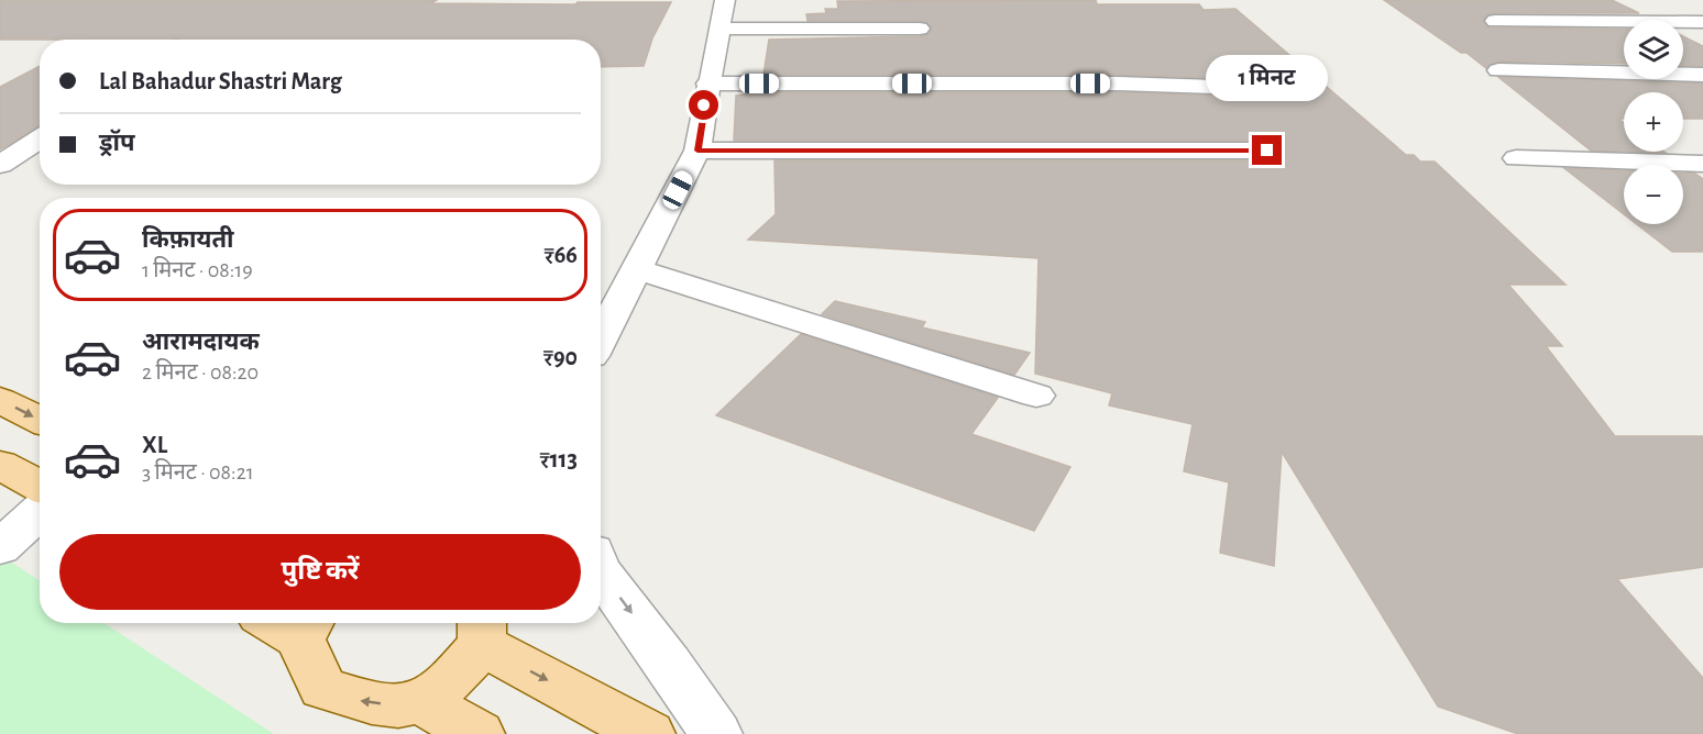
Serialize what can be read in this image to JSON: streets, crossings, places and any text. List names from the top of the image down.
{
  "page": {
    "map_buttons": ["+", "−"],
    "banner": ["Lal Bahadur Shastri Marg", "ड्रॉप"],
    "bubble": "1 मिनट",
    "list": [
      {
        "name": "किफ़ायती",
        "note": "1 मिनट · 08:19",
        "value": "₹66"
      },
      {
        "name": "आरामदायक",
        "note": "2 मिनट · 08:20",
        "value": "₹90"
      },
      {
        "name": "XL",
        "note": "3 मिनट · 08:21",
        "value": "₹113"
      }
    ],
    "buttons": "पुष्टि करें"
  }
}
